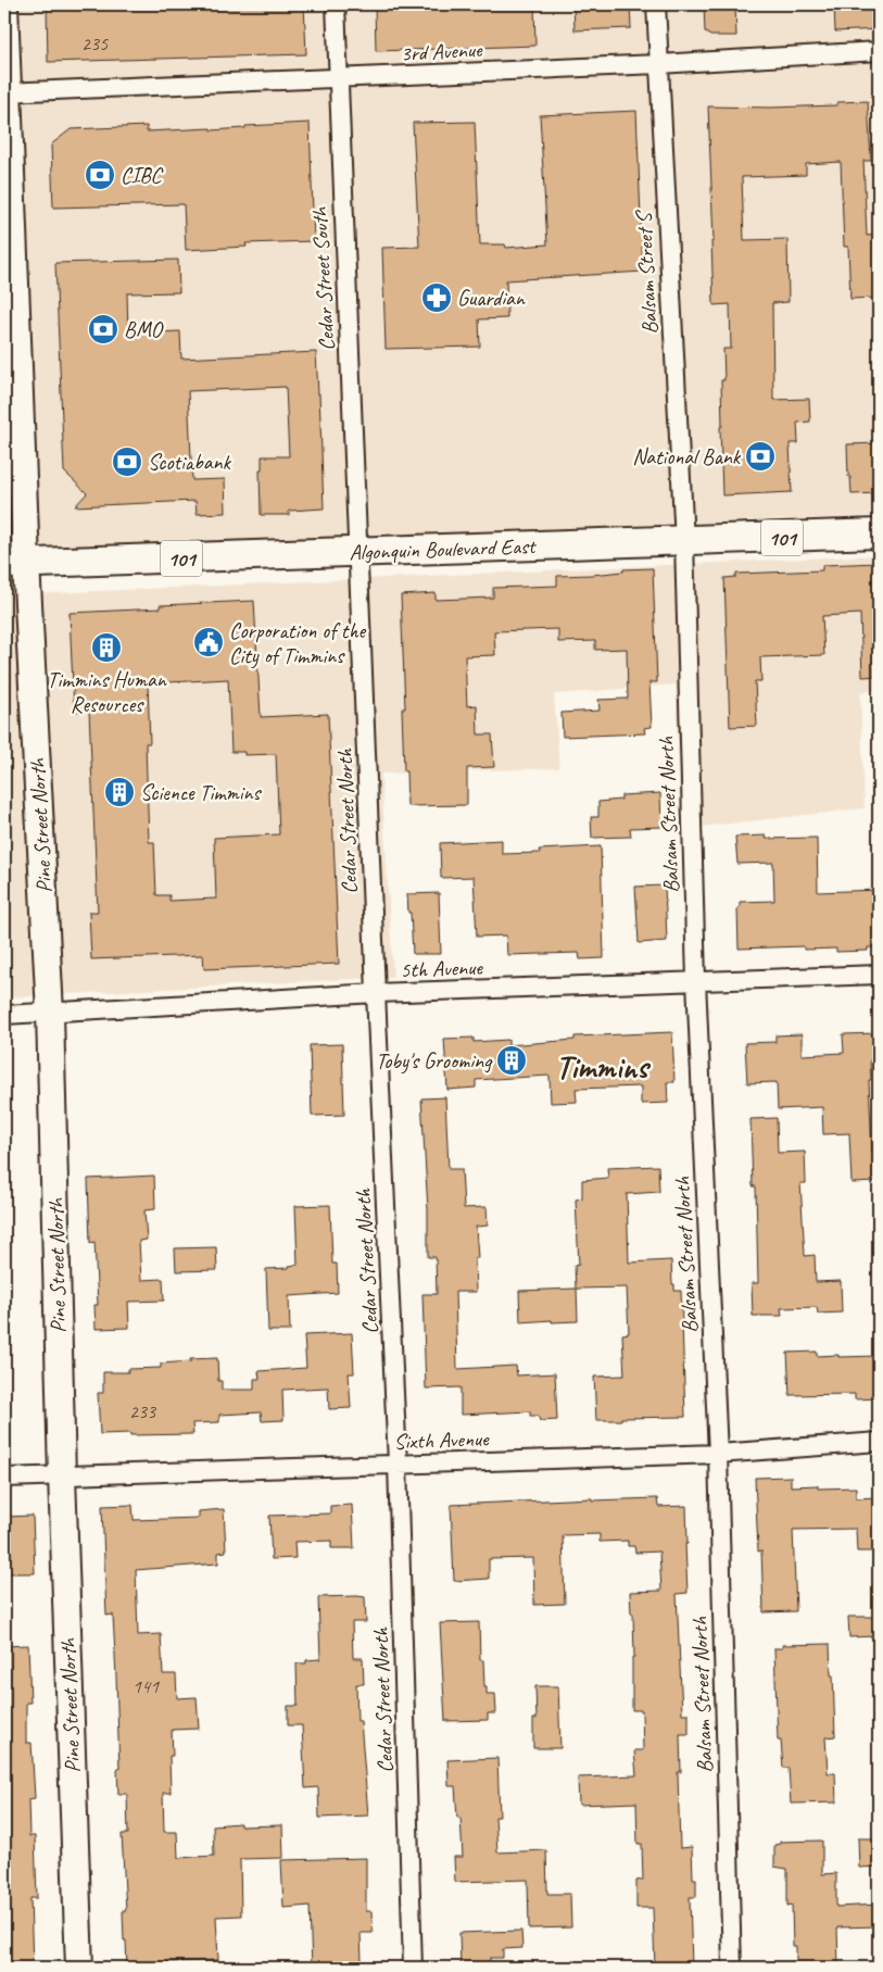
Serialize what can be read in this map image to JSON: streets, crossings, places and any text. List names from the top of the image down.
{
  "streets": {
    "main road": ["101", "Algonquin Boulevard East"],
    "street": [
      "3rd Avenue",
      "Balsam Street S",
      "Cedar Street South",
      "Balsam Street North",
      "Cedar Street North",
      "Pine Street North",
      "5th Avenue",
      "Sixth Avenue"
    ]
  },
  "crossings": [
    ["3rd Avenue", "Balsam Street S"],
    ["3rd Avenue", "Cedar Street South"],
    ["3rd Avenue", "Pine Street North"],
    ["Balsam Street S", "Algonquin Boulevard East"],
    ["Balsam Street S", "Balsam Street North"],
    ["Cedar Street South", "Algonquin Boulevard East"],
    ["Cedar Street South", "Cedar Street North"],
    ["Algonquin Boulevard East", "Balsam Street North"],
    ["Algonquin Boulevard East", "Cedar Street North"],
    ["Algonquin Boulevard East", "Pine Street North"],
    ["Balsam Street North", "5th Avenue"],
    ["Balsam Street North", "Sixth Avenue"],
    ["Cedar Street North", "5th Avenue"],
    ["Cedar Street North", "Sixth Avenue"],
    ["Pine Street North", "5th Avenue"],
    ["Pine Street North", "Sixth Avenue"]
  ],
  "districts": ["Timmins"],
  "places": {
    "bank": [
      "CIBC",
      "BMO",
      "National Bank",
      "Scotiabank"
    ],
    "pharmacy": ["Guardian"],
    "public building": ["Corporation of the City of Timmins"],
    "building": ["Timmins Human Resources", "Science Timmins", "Toby's Grooming"]
  },
  "house_numbers": ["235", "233", "141"]
}
